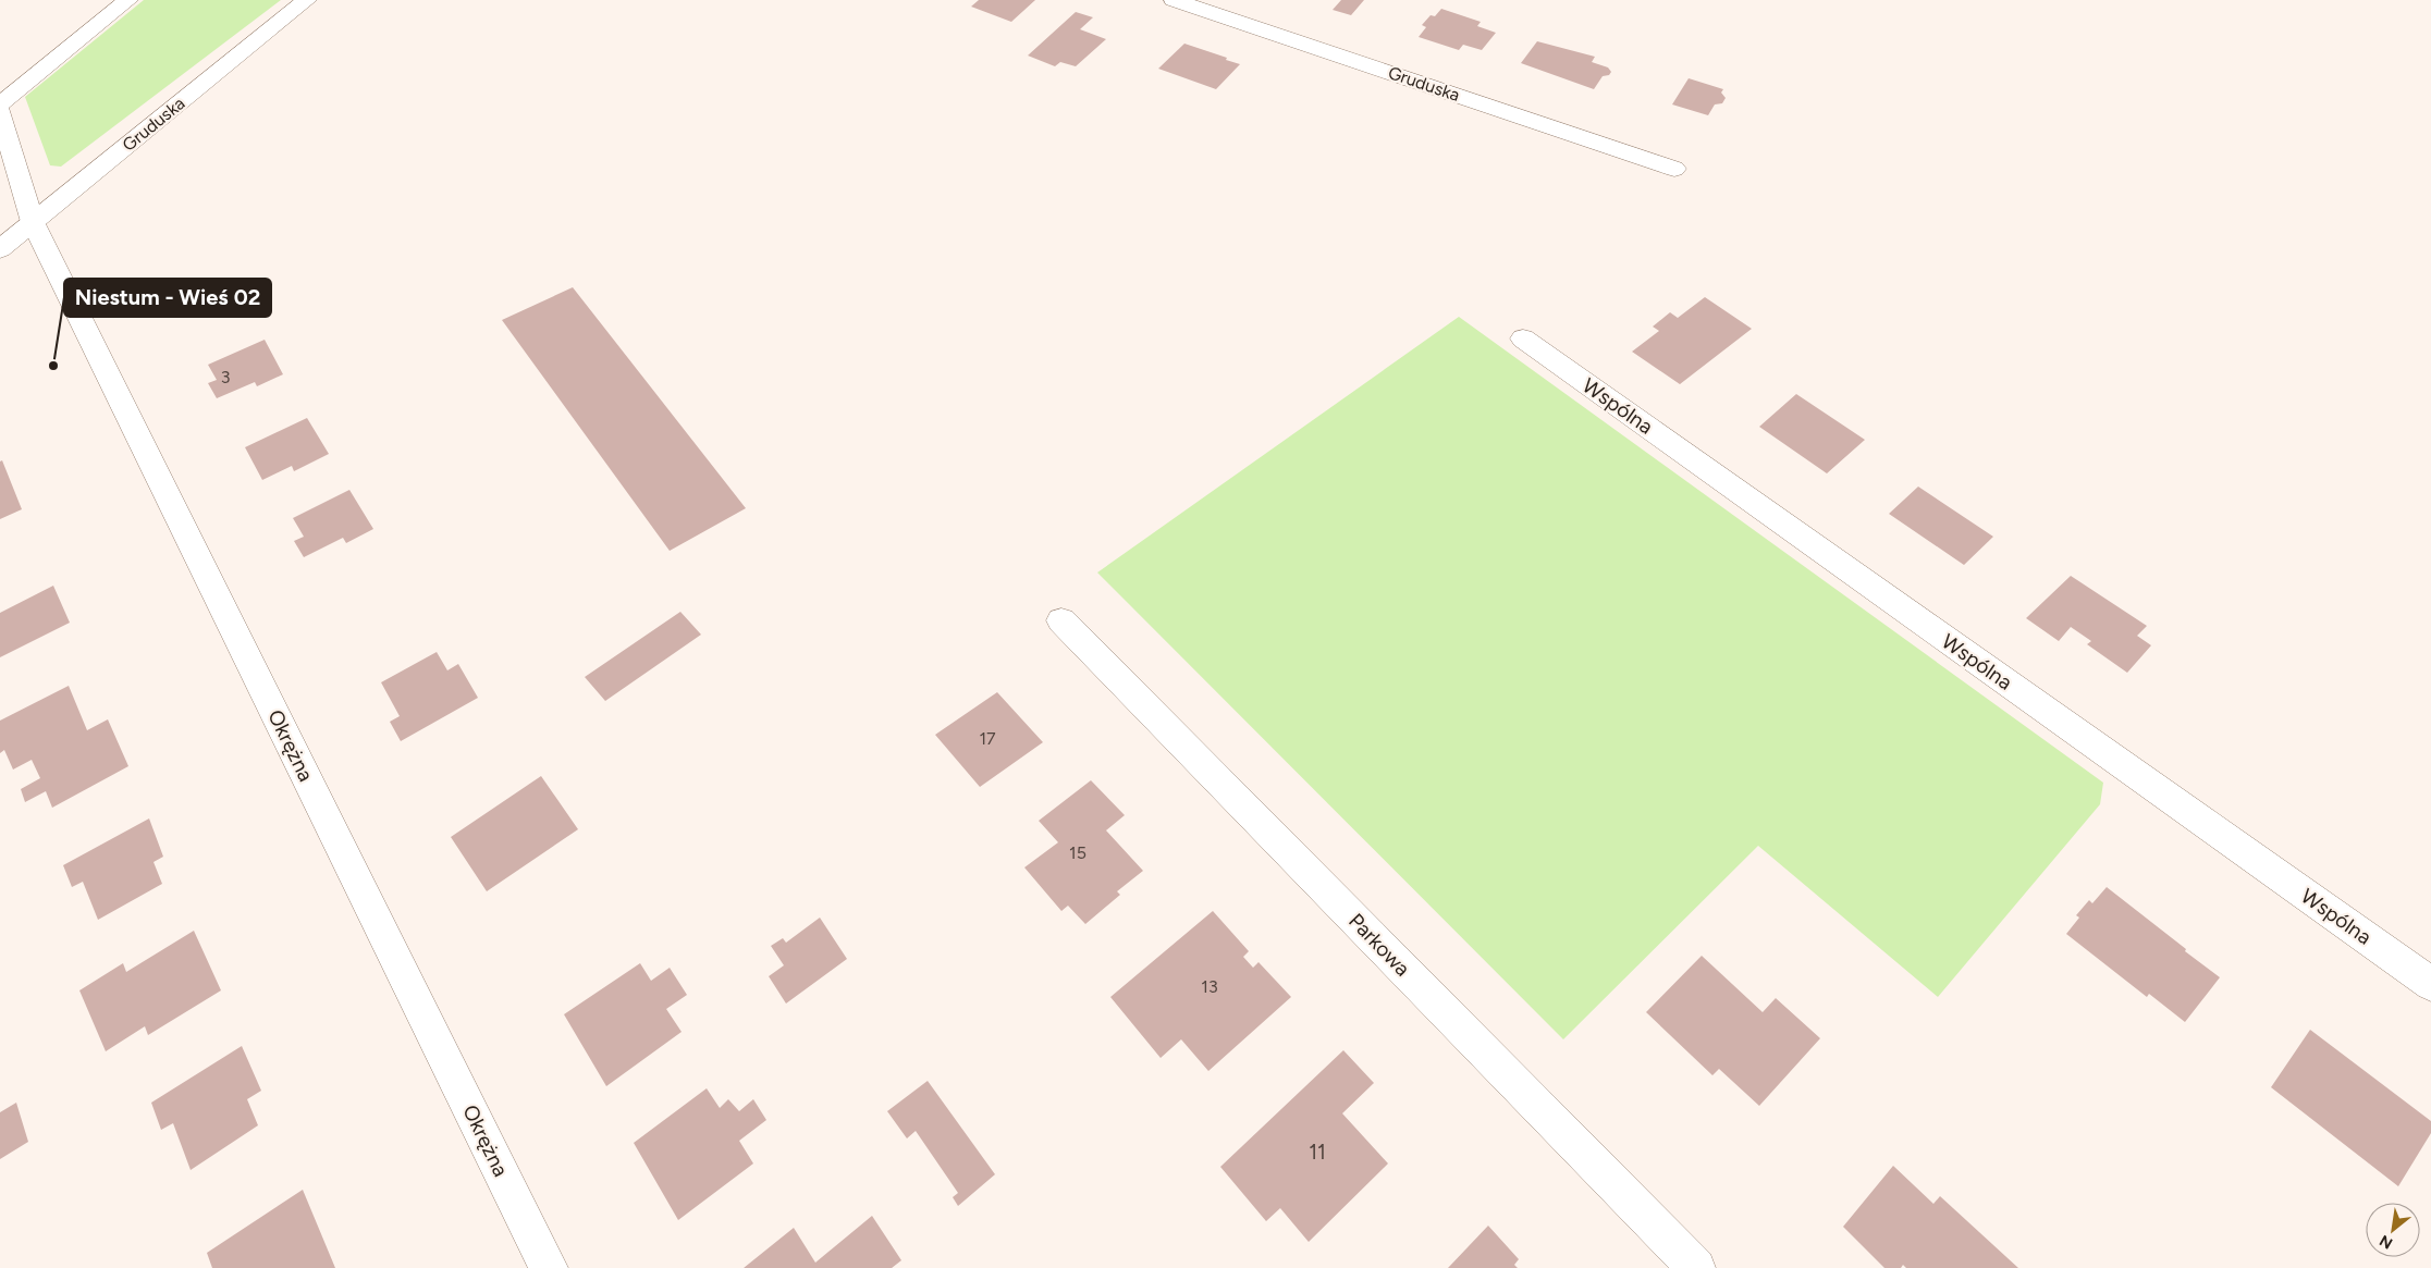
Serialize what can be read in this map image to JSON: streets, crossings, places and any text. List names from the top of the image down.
{
  "streets": {
    "street": [
      "Gruduska",
      "Wspólna",
      "Okrężna",
      "Parkowa"
    ]
  },
  "crossings": [
    ["Gruduska", "Okrężna"]
  ],
  "places": ["Niestum - Wieś 02"],
  "house_numbers": [
    "3",
    "17",
    "15",
    "13",
    "11"
  ],
  "north": "bottom left"
}
